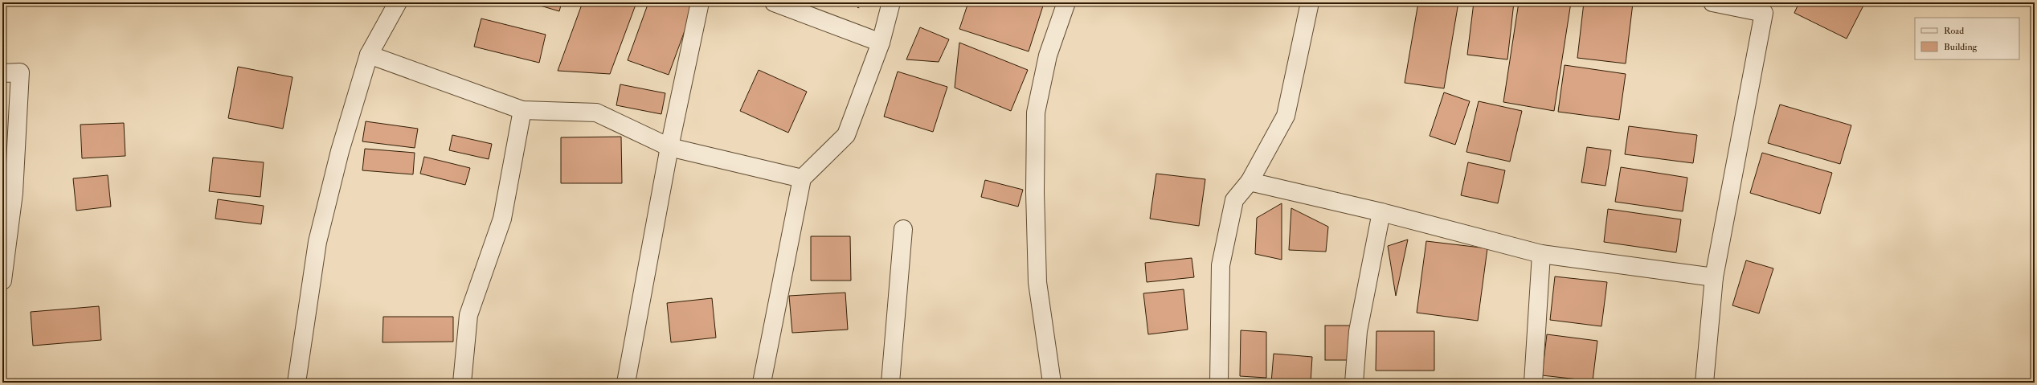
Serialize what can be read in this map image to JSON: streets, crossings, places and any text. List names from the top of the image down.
{
  "legend": ["Road", "Building"]
}
